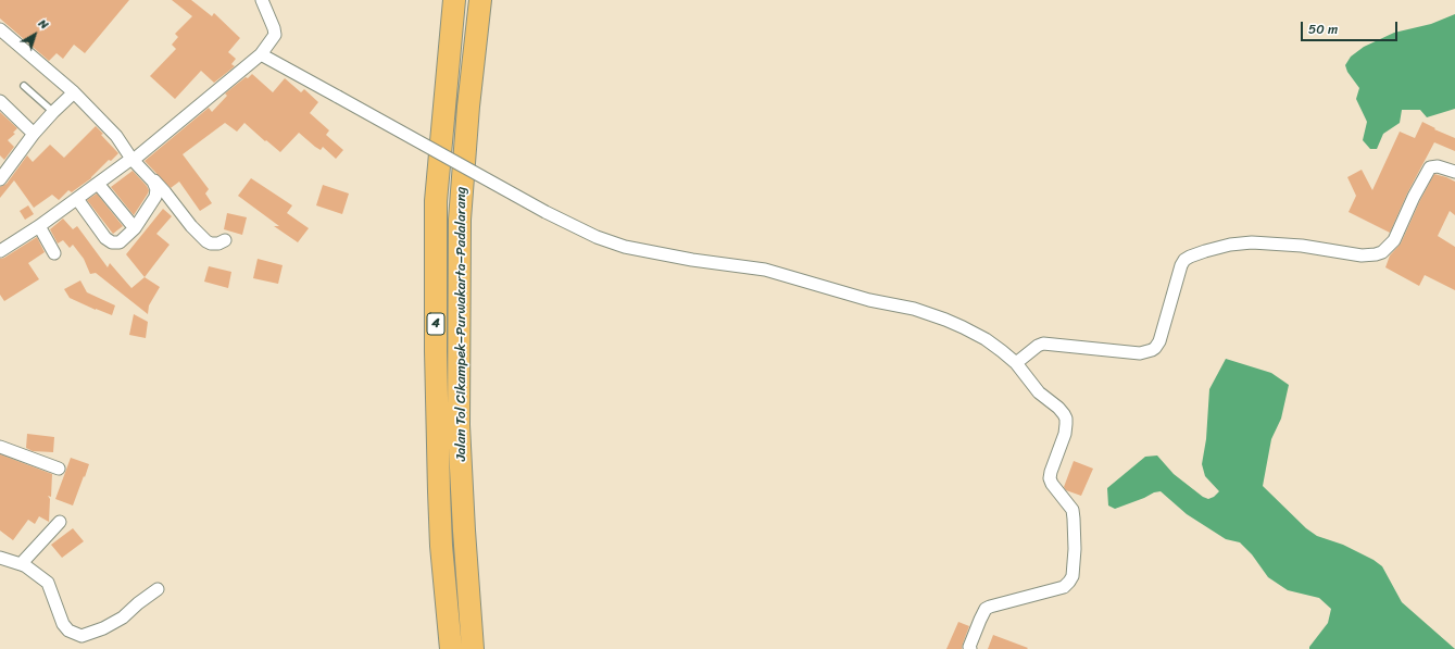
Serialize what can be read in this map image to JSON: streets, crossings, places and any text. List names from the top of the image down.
{
  "streets": {
    "highway": ["4", "Jalan Tol Cikampek–Purwakarta–Padalarang"]
  },
  "scale_bar": "50 m",
  "north": "top right"
}
